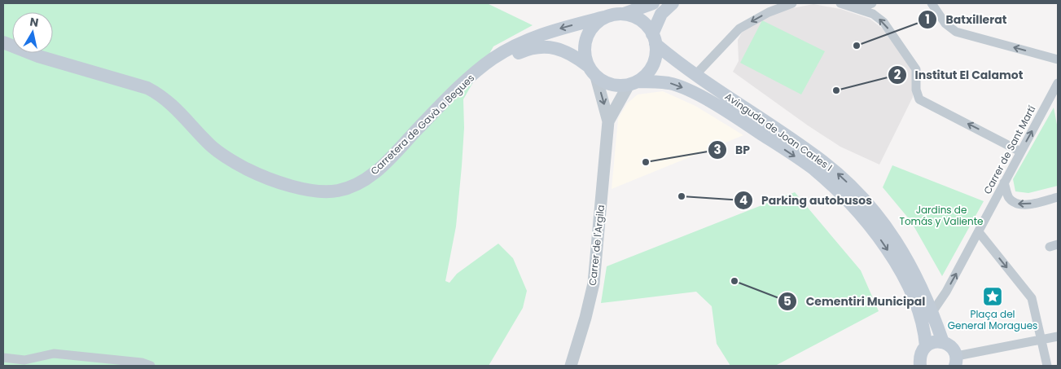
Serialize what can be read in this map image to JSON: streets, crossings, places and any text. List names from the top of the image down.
{
  "streets": {
    "main road": ["Carretera de Gavà a Begues", "Avinguda de Joan Carles I"],
    "street": ["Carrer de Sant Martí", "Carrer de l'Argila"]
  },
  "crossings": [
    ["Carretera de Gavà a Begues", "Avinguda de Joan Carles I"],
    ["Carretera de Gavà a Begues", "Carrer de l'Argila"],
    ["Avinguda de Joan Carles I", "Carrer de Sant Martí"],
    ["Avinguda de Joan Carles I", "Carrer de l'Argila"]
  ],
  "one_way": ["Carretera de Gavà a Begues", "Carrer de Sant Martí"],
  "parks": ["Jardins de Tomás y Valiente"],
  "places": {
    "other": [
      "Batxillerat",
      "Institut El Calamot",
      "BP",
      "Parking autobusos",
      "Cementiri Municipal"
    ],
    "place": ["Plaça del General Moragues"]
  },
  "north": "top"
}
